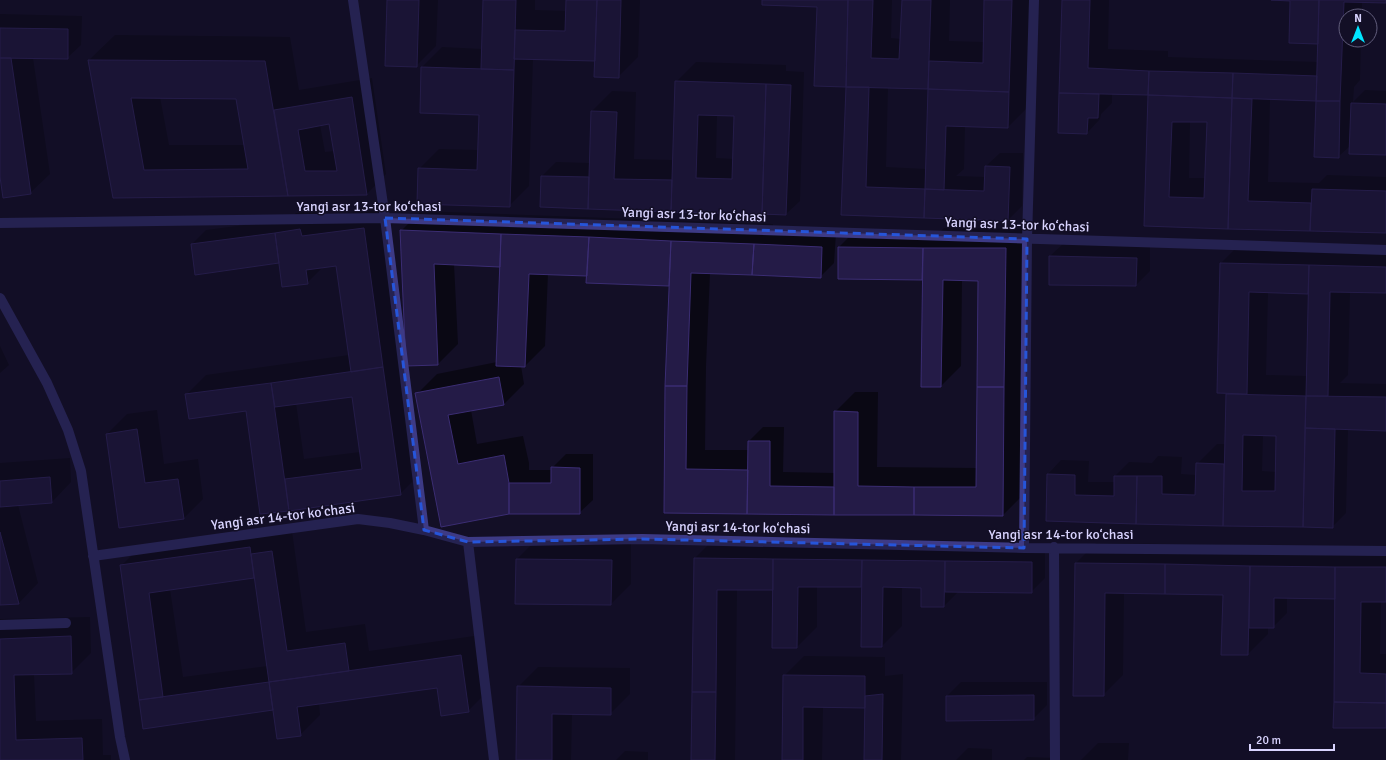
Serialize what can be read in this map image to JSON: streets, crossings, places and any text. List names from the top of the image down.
{
  "streets": {
    "street": ["Yangi asr 13-tor koʻchasi", "Yangi asr 14-tor koʻchasi"]
  },
  "scale_bar": "20 m",
  "north": "top"
}
